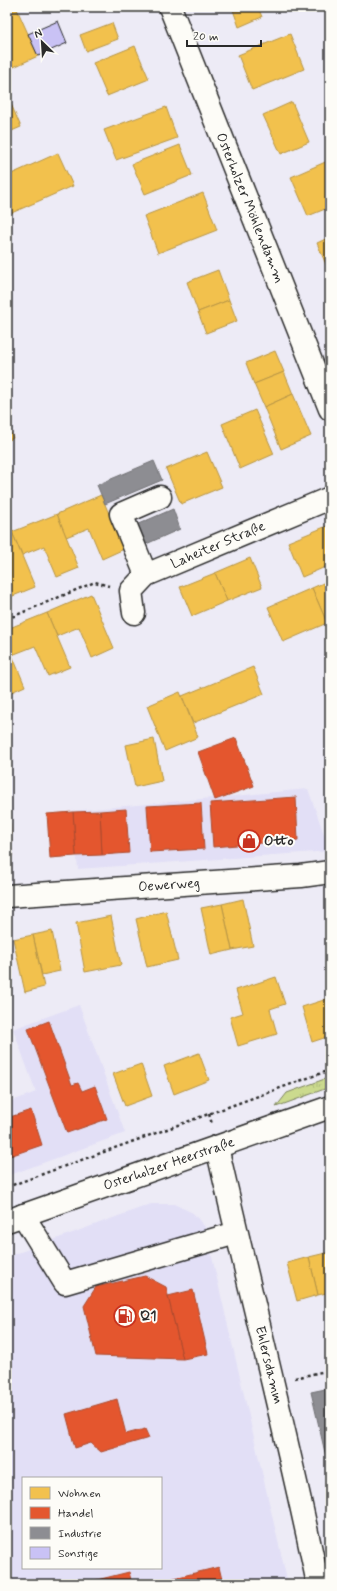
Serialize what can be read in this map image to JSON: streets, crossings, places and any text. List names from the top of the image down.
{
  "streets": {
    "street": [
      "Osterholzer Möhlendamm",
      "Laheiter Straße",
      "Oewerweg",
      "Osterholzer Heerstraße",
      "Ehlersdamm"
    ]
  },
  "crossings": [
    ["Osterholzer Heerstraße", "Ehlersdamm"]
  ],
  "places": {
    "shop": ["Otto"],
    "fuel station": ["Q1"]
  },
  "legend": [
    "Wohnen",
    "Handel",
    "Industrie",
    "Sonstige"
  ],
  "scale_bar": "20 m",
  "north": "top left"
}
